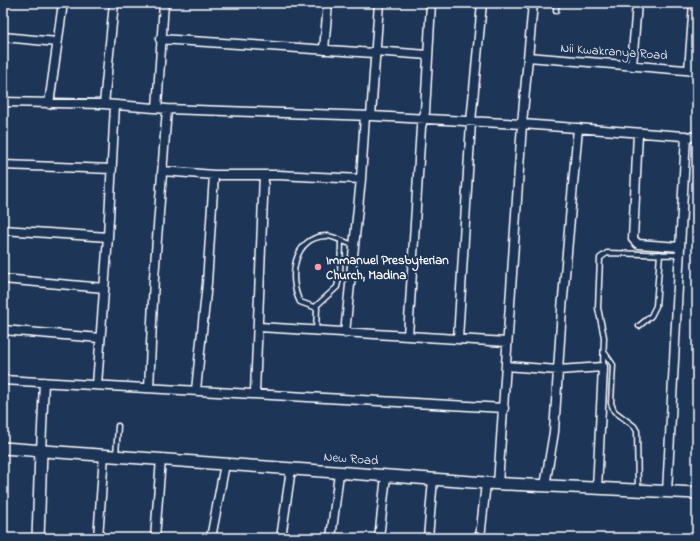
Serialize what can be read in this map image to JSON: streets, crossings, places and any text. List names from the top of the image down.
{
  "streets": {
    "street": ["Nii Kwakranya Road", "New Road"]
  },
  "places": ["Immanuel Presbyterian Church, Madina"]
}
